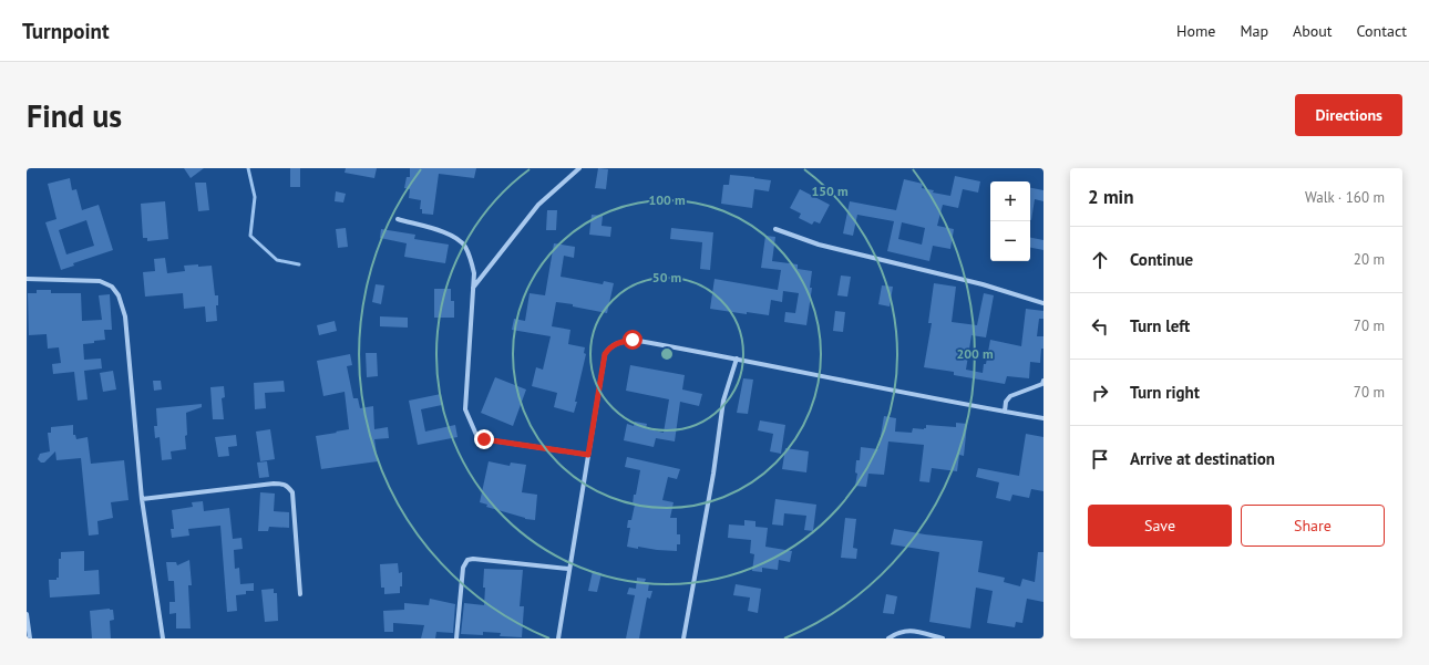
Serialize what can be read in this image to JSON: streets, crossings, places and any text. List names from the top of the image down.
{
  "page": {
    "header": "Turnpoint",
    "nav": [
      "Home",
      "Map",
      "About",
      "Contact"
    ],
    "buttons": [
      "Directions",
      ["Save", "Share"]
    ],
    "title": "Find us",
    "heading": ["2 min", "Walk · 160 m"],
    "map_buttons": ["+", "−"],
    "list": [
      ["Continue", "20 m"],
      ["Turn left", "70 m"],
      ["Turn right", "70 m"],
      "Arrive at destination"
    ]
  },
  "rings": [
    "150 m",
    "100 m",
    "50 m",
    "200 m"
  ]
}
